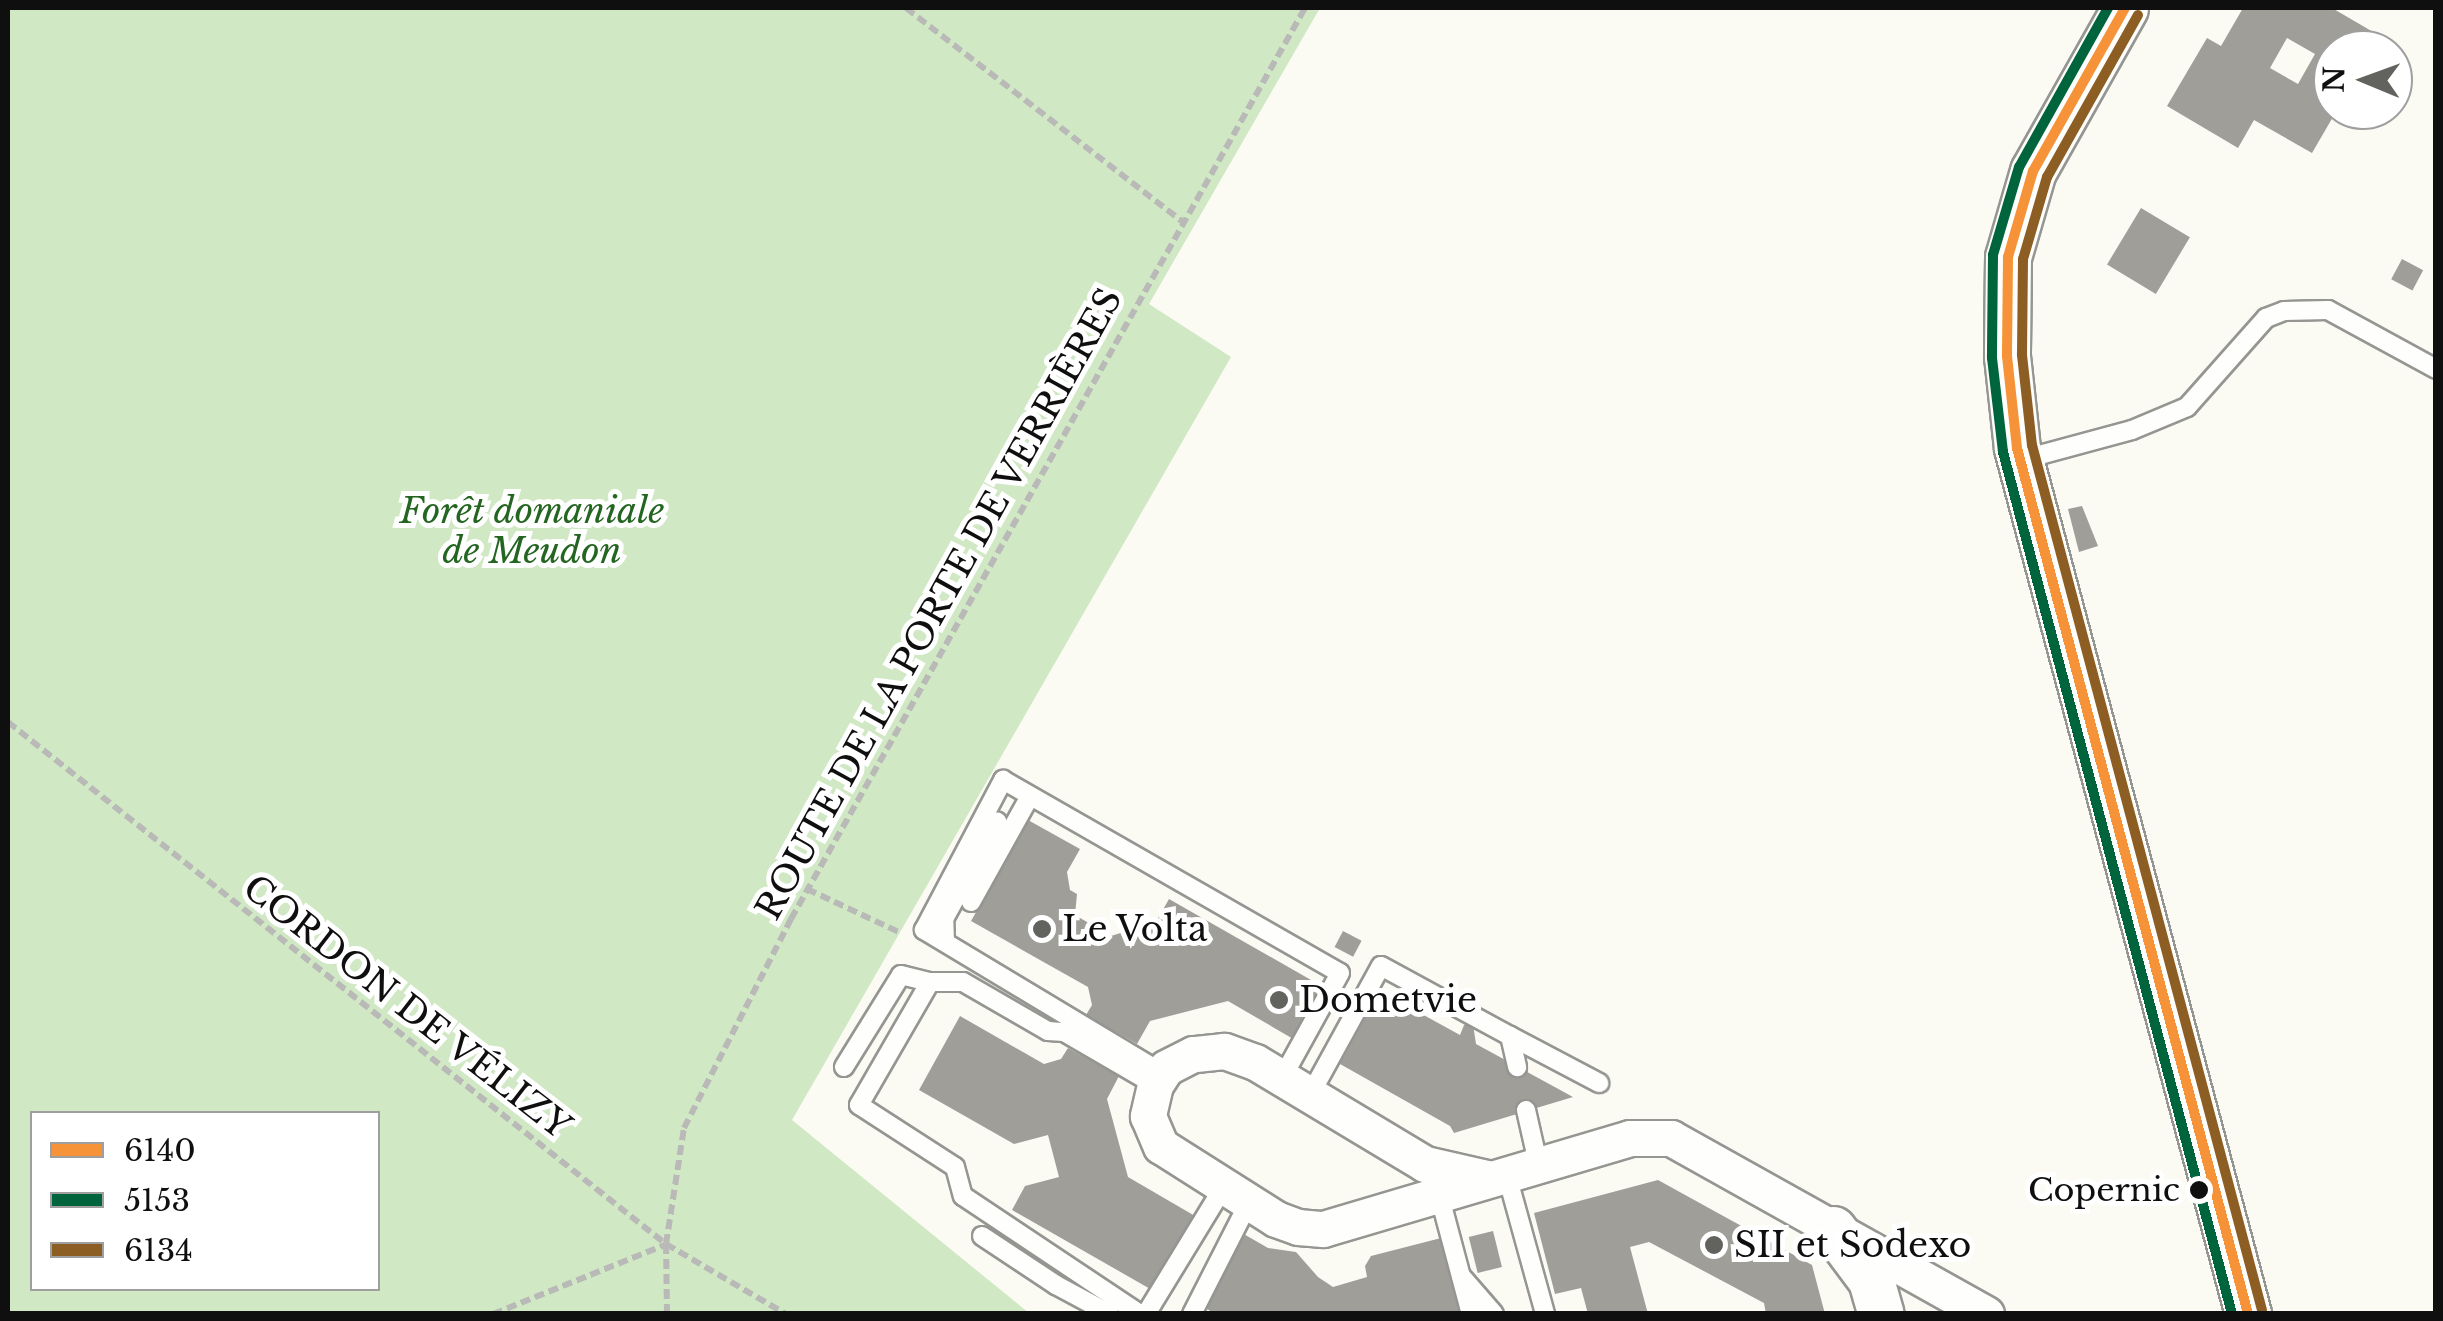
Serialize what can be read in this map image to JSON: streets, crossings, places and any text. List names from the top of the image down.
{
  "streets": {
    "path": ["ROUTE DE LA PORTE DE VERRIÈRES", "CORDON DE VÉLIZY"]
  },
  "crossings": [
    ["ROUTE DE LA PORTE DE VERRIÈRES", "CORDON DE VÉLIZY"]
  ],
  "parks": ["Forêt domaniale de Meudon"],
  "places": [
    "Le Volta",
    "Dometvie",
    "Copernic",
    "SII et Sodexo"
  ],
  "lines": ["transit line 6140", "transit line 5153", "transit line 6134"],
  "legend": ["6140", "5153", "6134"],
  "north": "left"
}
